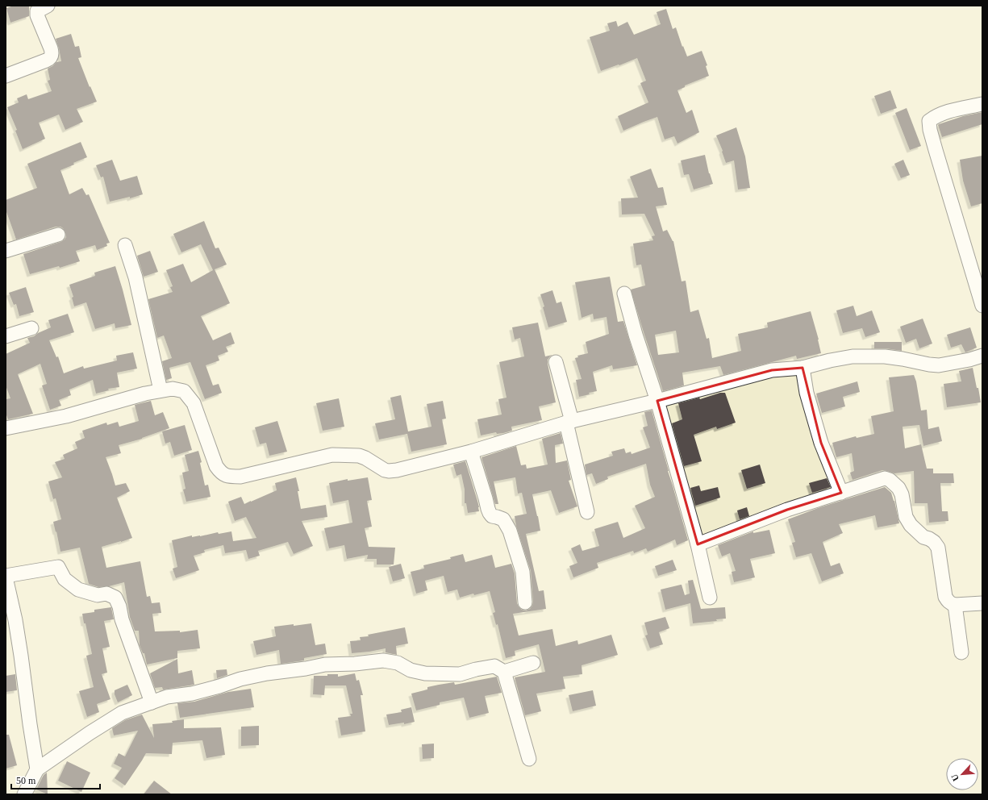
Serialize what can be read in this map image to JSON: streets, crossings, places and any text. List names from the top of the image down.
{
  "scale_bar": "50 m",
  "north": "bottom left"
}
